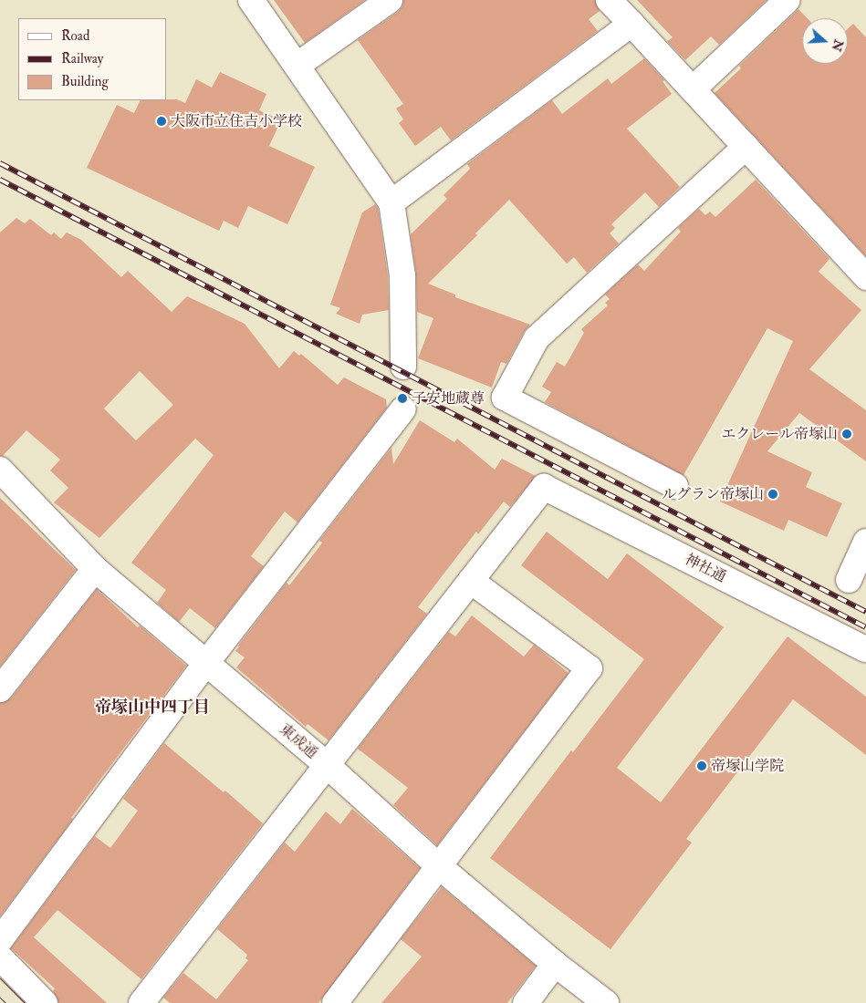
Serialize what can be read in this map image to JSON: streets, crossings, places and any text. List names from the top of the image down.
{
  "streets": {
    "street": ["神社通", "東成通"]
  },
  "districts": ["帝塚山中四丁目"],
  "places": [
    "大阪市立住吉小学校",
    "子安地蔵尊",
    "エクレール帝塚山",
    "ルグラン帝塚山",
    "帝塚山学院"
  ],
  "legend": ["Road", "Railway", "Building"],
  "north": "right"
}
